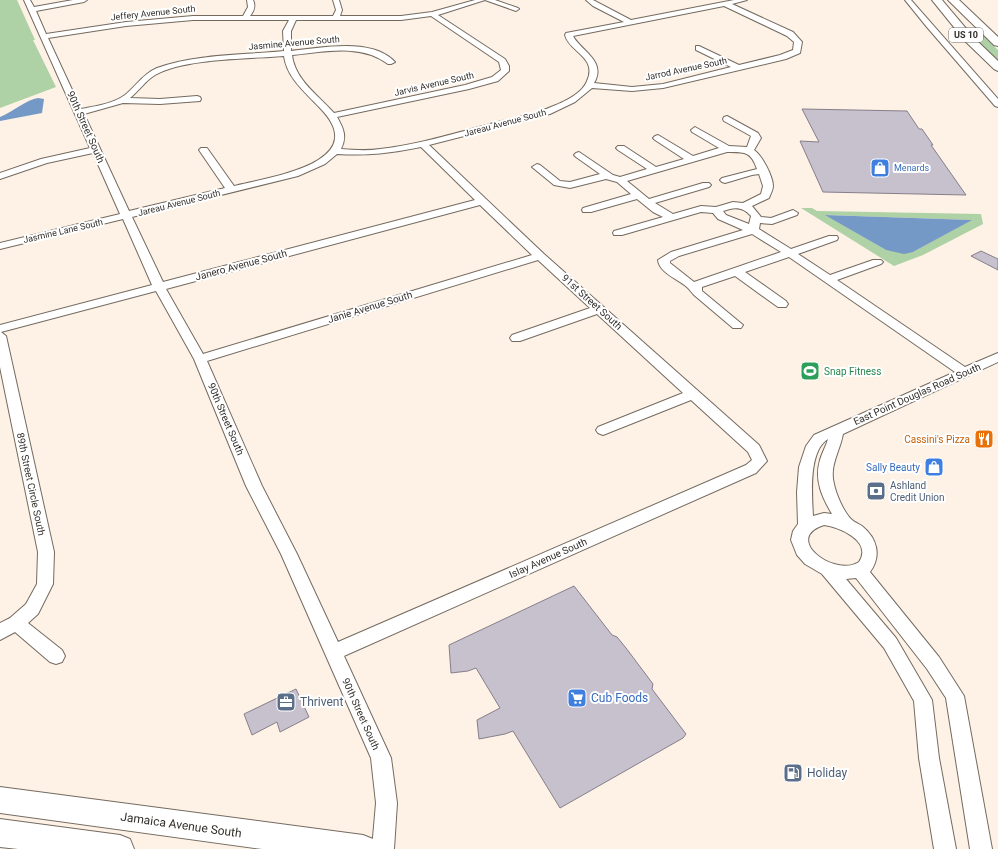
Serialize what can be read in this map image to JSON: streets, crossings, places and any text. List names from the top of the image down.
{
  "streets": {
    "highway": ["US 10"],
    "main road": ["Jamaica Avenue South"],
    "street": [
      "Jeffery Avenue South",
      "Jasmine Avenue South",
      "Jarrod Avenue South",
      "Jarvis Avenue South",
      "Jareau Avenue South",
      "90th Street South",
      "Jasmine Lane South",
      "Janero Avenue South",
      "91st Street South",
      "Janie Avenue South",
      "East Point Douglas Road South",
      "89th Street Circle South",
      "Islay Avenue South"
    ]
  },
  "crossings": [
    ["Jeffery Avenue South", "Jarvis Avenue South"],
    ["Jeffery Avenue South", "90th Street South"],
    ["Jasmine Avenue South", "90th Street South"],
    ["Jarrod Avenue South", "Jareau Avenue South"],
    ["Jareau Avenue South", "90th Street South"],
    ["Jareau Avenue South", "Jasmine Lane South"],
    ["Jareau Avenue South", "91st Street South"],
    ["90th Street South", "Jasmine Lane South"],
    ["90th Street South", "Janero Avenue South"],
    ["90th Street South", "Janie Avenue South"],
    ["90th Street South", "Islay Avenue South"],
    ["Janero Avenue South", "91st Street South"],
    ["91st Street South", "Janie Avenue South"],
    ["91st Street South", "Islay Avenue South"]
  ],
  "places": {
    "shop": ["Menards", "Sally Beauty"],
    "sports": ["Snap Fitness"],
    "restaurant": ["Cassini's Pizza"],
    "bank": ["Ashland Credit Union"],
    "supermarket": ["Cub Foods"],
    "office": ["Thrivent"],
    "fuel station": ["Holiday"]
  }
}
